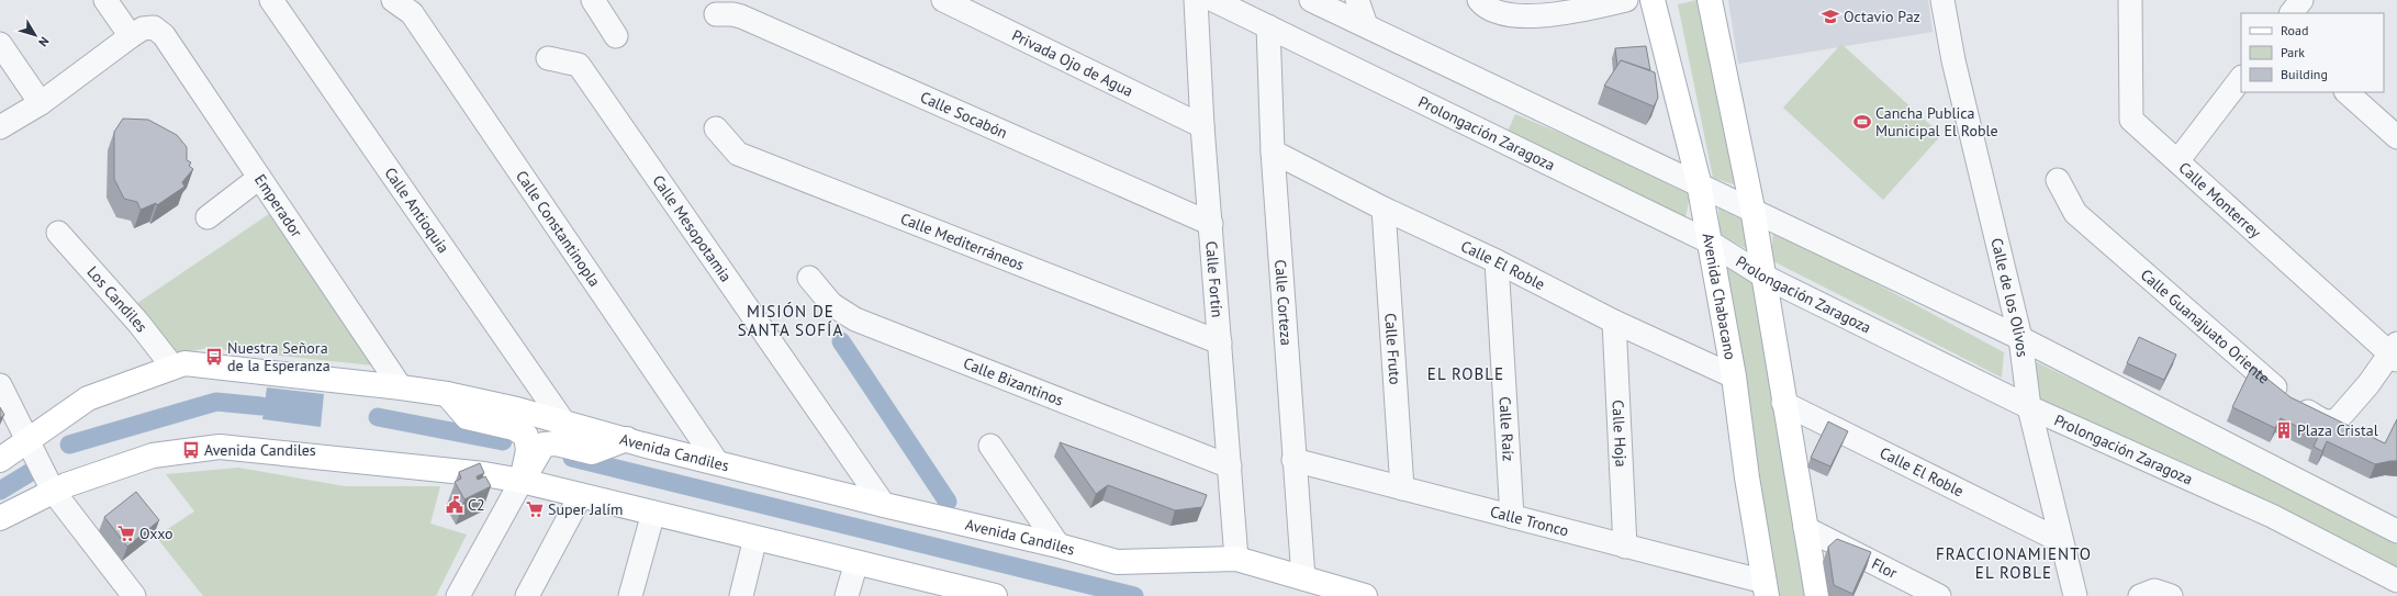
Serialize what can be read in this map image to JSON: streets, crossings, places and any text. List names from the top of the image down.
{
  "streets": {
    "main road": ["Avenida Chabacano", "Avenida Candiles"],
    "street": [
      "Privada Ojo de Agua",
      "Calle Socabón",
      "Prolongación Zaragoza",
      "Calle Monterrey",
      "Emperador",
      "Calle Antioquia",
      "Calle Constantinopla",
      "Calle Mesopotamia",
      "Calle Mediterráneos",
      "Calle El Roble",
      "Calle Fortín",
      "Calle de los Olivos",
      "Los Candiles",
      "Calle Corteza",
      "Calle Guanajuato Oriente",
      "Calle Fruto",
      "Calle Bizantinos",
      "Calle Raíz",
      "Calle Hoja",
      "Calle Tronco",
      "Flor"
    ]
  },
  "crossings": [
    ["Privada Ojo de Agua", "Calle Fortín"],
    ["Calle Socabón", "Calle Fortín"],
    ["Prolongación Zaragoza", "Avenida Chabacano"],
    ["Prolongación Zaragoza", "Calle de los Olivos"],
    ["Prolongación Zaragoza", "Calle Corteza"],
    ["Calle Monterrey", "Calle Guanajuato Oriente"],
    ["Emperador", "Avenida Candiles"],
    ["Calle Antioquia", "Avenida Candiles"],
    ["Calle Constantinopla", "Avenida Candiles"],
    ["Calle Mesopotamia", "Avenida Candiles"],
    ["Calle Mediterráneos", "Calle Fortín"],
    ["Calle El Roble", "Avenida Chabacano"],
    ["Calle El Roble", "Calle de los Olivos"],
    ["Calle El Roble", "Calle Corteza"],
    ["Calle El Roble", "Calle Fruto"],
    ["Calle El Roble", "Calle Raíz"],
    ["Calle El Roble", "Calle Hoja"],
    ["Calle Fortín", "Calle Bizantinos"],
    ["Calle Fortín", "Avenida Candiles"],
    ["Avenida Chabacano", "Calle Tronco"],
    ["Los Candiles", "Avenida Candiles"],
    ["Calle Corteza", "Avenida Candiles"],
    ["Calle Corteza", "Calle Tronco"],
    ["Calle Fruto", "Calle Tronco"],
    ["Calle Raíz", "Calle Tronco"],
    ["Calle Hoja", "Calle Tronco"]
  ],
  "districts": ["MISIÓN DE SANTA SOFÍA", "EL ROBLE", "FRACCIONAMIENTO EL ROBLE"],
  "places": {
    "school or university": ["Octavio Paz"],
    "sports": ["Cancha Publica Municipal El Roble"],
    "bus stop": ["Nuestra Señora de la Esperanza", "Avenida Candiles"],
    "building": ["Plaza Cristal"],
    "public building": ["C2"],
    "supermarket": ["Super Jalím", "Oxxo"]
  },
  "legend": ["Road", "Park", "Building"],
  "north": "bottom right"
}
